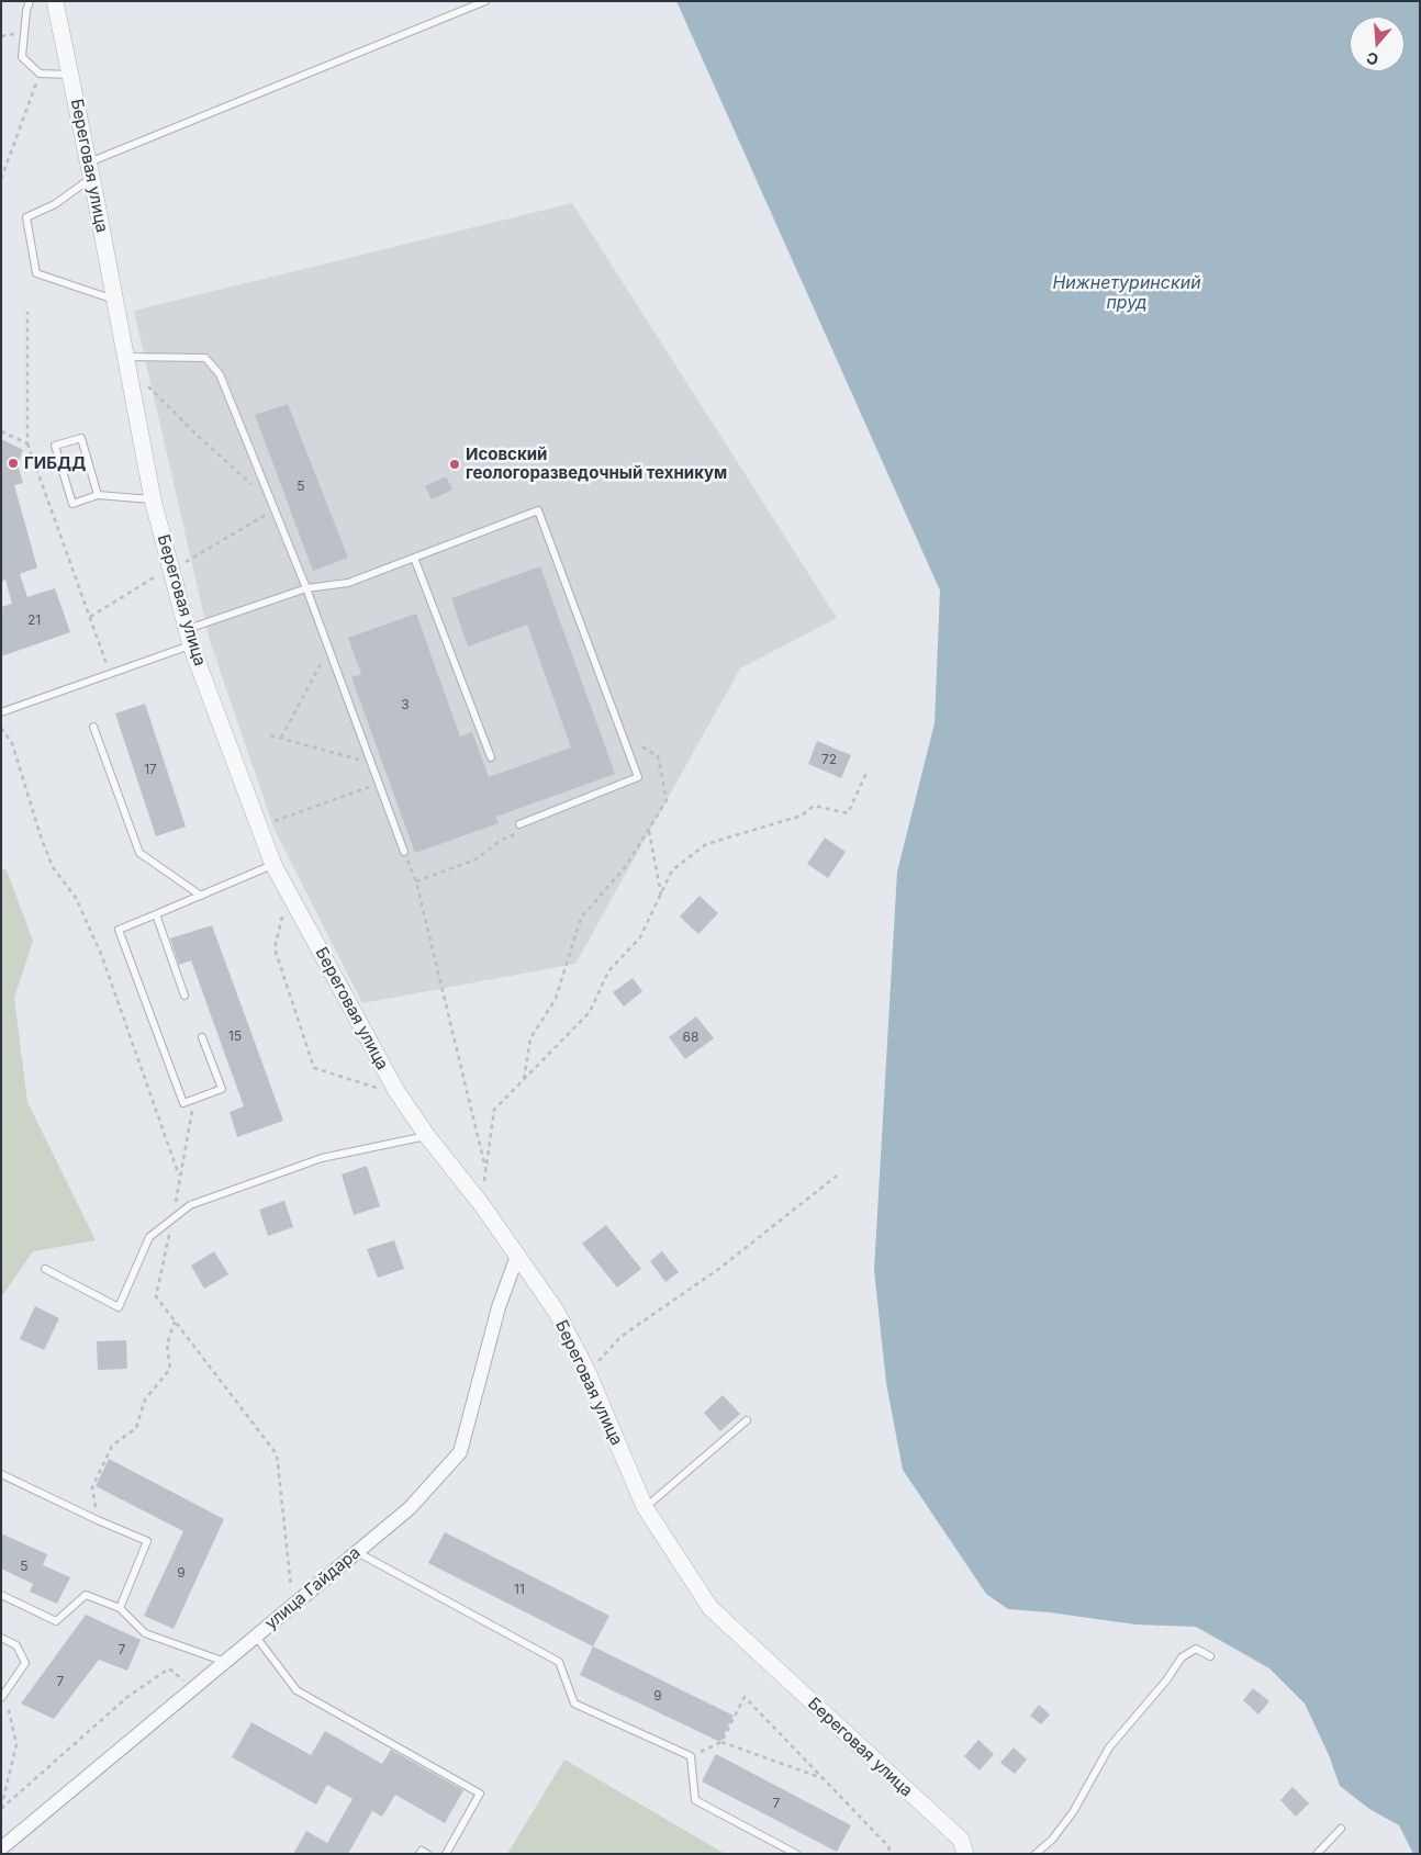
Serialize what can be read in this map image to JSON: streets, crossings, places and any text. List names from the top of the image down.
{
  "streets": {
    "street": ["Береговая улица", "улица Гайдара"]
  },
  "crossings": [
    ["Береговая улица", "улица Гайдара"]
  ],
  "water": ["Нижнетуринский пруд"],
  "places": ["ГИБДД", "Исовский геологоразведочный техникум"],
  "house_numbers": [
    "5",
    "21",
    "3",
    "72",
    "17",
    "15",
    "68",
    "5",
    "9",
    "11",
    "7",
    "7",
    "9",
    "7"
  ],
  "north": "bottom"
}
